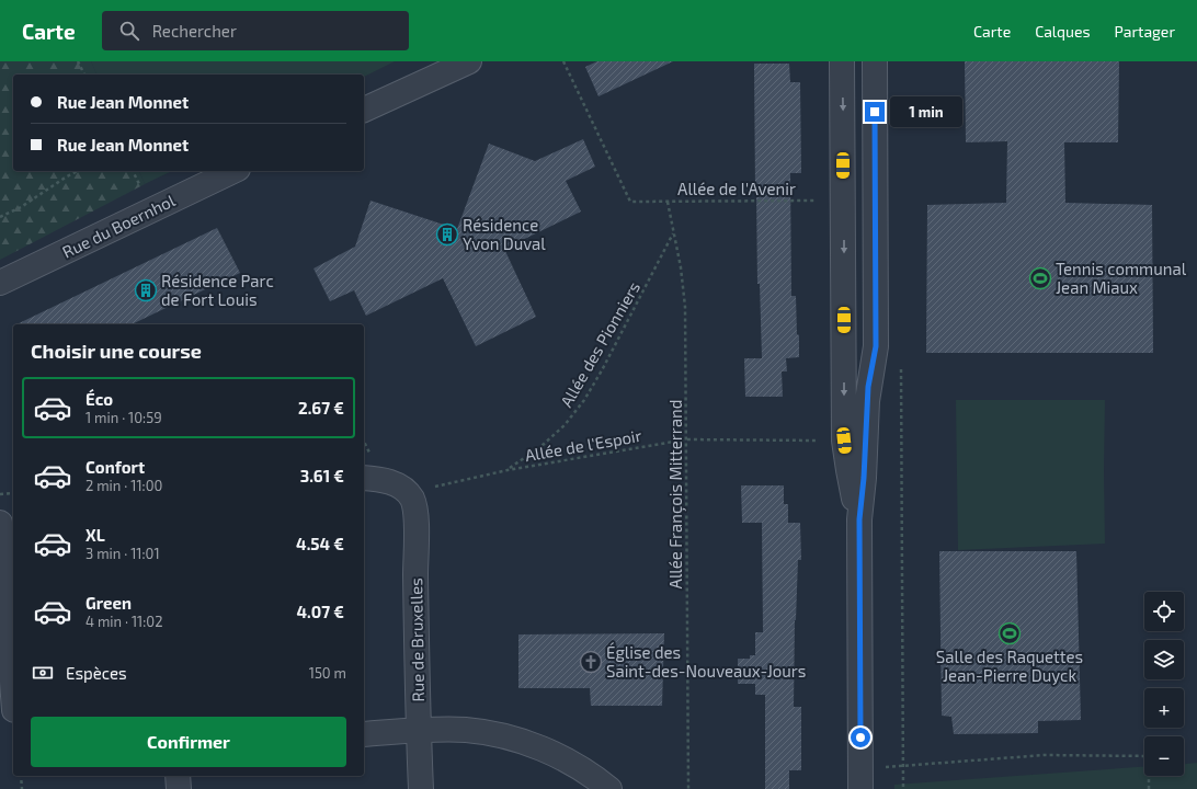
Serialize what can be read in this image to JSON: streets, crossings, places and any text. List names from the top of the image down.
{
  "streets": {
    "street": ["Rue du Boernhol", "Rue de Bruxelles"],
    "path": [
      "Allée de l'Avenir",
      "Allée des Pionniers",
      "Allée de l'Espoir",
      "Allée François Mitterrand"
    ]
  },
  "crossings": [
    ["Allée de l'Avenir", "Allée François Mitterrand"],
    ["Allée des Pionniers", "Allée de l'Espoir"],
    ["Allée des Pionniers", "Allée François Mitterrand"],
    ["Allée de l'Espoir", "Allée François Mitterrand"],
    ["Allée de l'Espoir", "Rue de Bruxelles"]
  ],
  "places": {
    "building": ["Résidence Yvon Duval", "Résidence Parc de Fort Louis"],
    "sports": ["Tennis communal Jean Miaux", "Salle des Raquettes Jean-Pierre Duyck"],
    "church": ["Église des Saint-des-Nouveaux-Jours"]
  },
  "page": {
    "header": "Carte",
    "search": "Rechercher",
    "nav": ["Carte", "Calques", "Partager"],
    "banner": ["Rue Jean Monnet", "Rue Jean Monnet"],
    "bubble": "1 min",
    "heading": "Choisir une course",
    "list": [
      {
        "name": "Éco",
        "note": "1 min · 10:59",
        "value": "2.67 €"
      },
      {
        "name": "Confort",
        "note": "2 min · 11:00",
        "value": "3.61 €"
      },
      {
        "name": "XL",
        "note": "3 min · 11:01",
        "value": "4.54 €"
      },
      {
        "name": "Green",
        "note": "4 min · 11:02",
        "value": "4.07 €"
      }
    ],
    "map_buttons": ["+", "−"],
    "pay": ["Espèces", "150 m"],
    "buttons": "Confirmer"
  }
}
